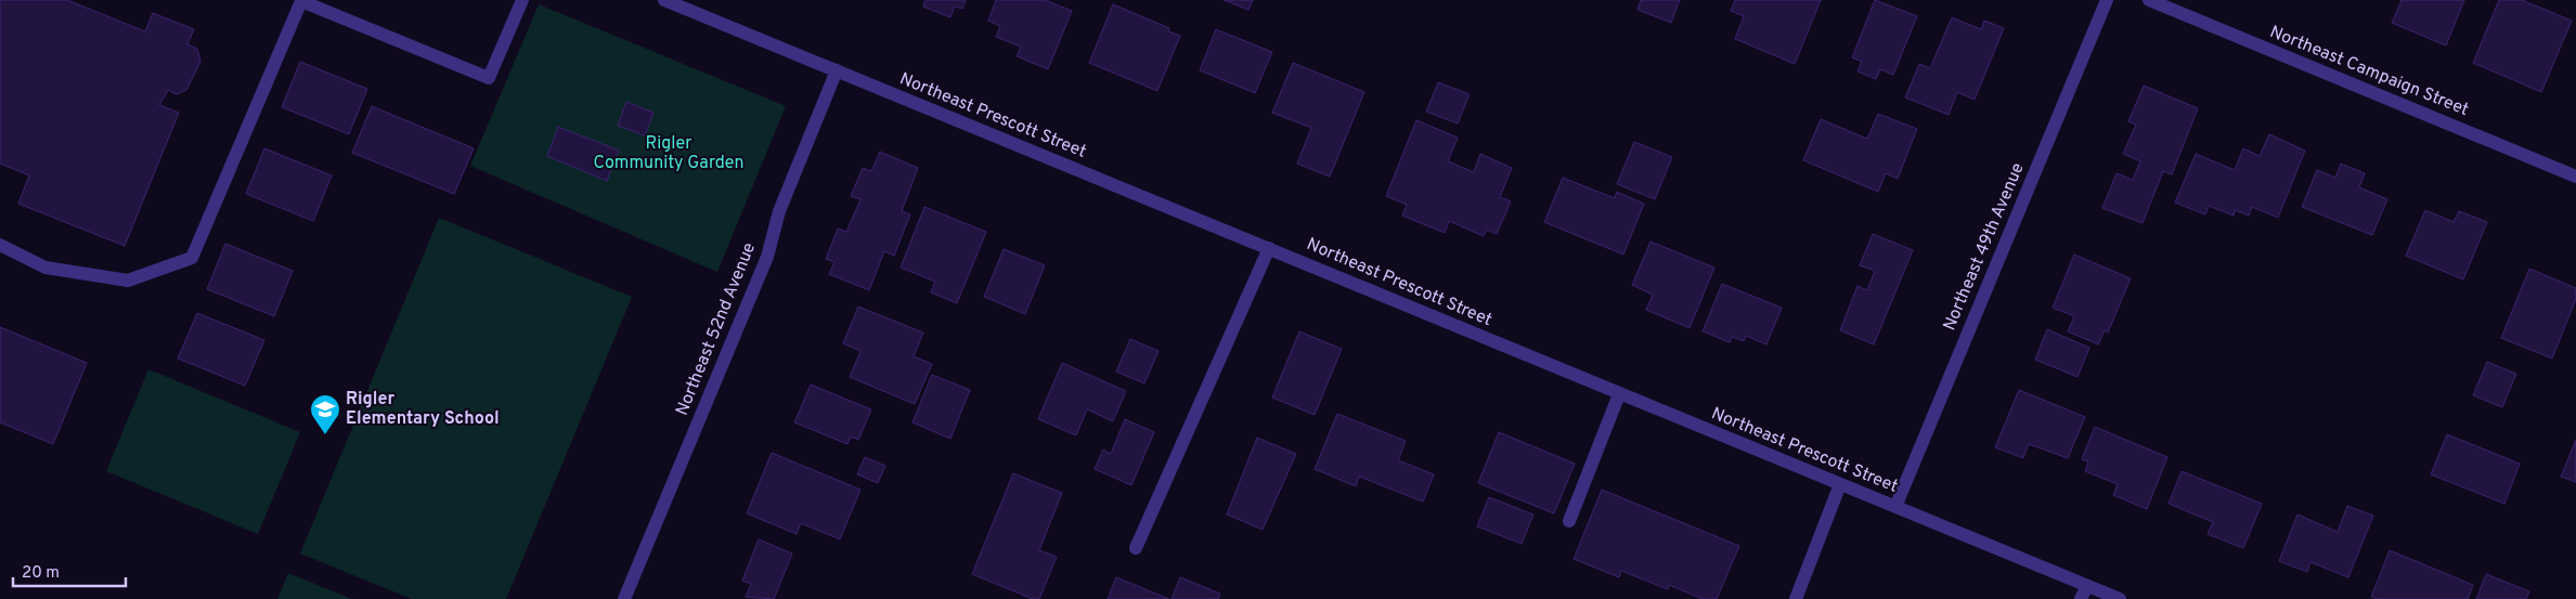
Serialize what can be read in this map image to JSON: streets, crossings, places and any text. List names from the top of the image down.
{
  "streets": {
    "street": [
      "Northeast Campaign Street",
      "Northeast Prescott Street",
      "Northeast 49th Avenue",
      "Northeast 52nd Avenue"
    ]
  },
  "crossings": [
    ["Northeast Prescott Street", "Northeast 49th Avenue"],
    ["Northeast Prescott Street", "Northeast 52nd Avenue"]
  ],
  "parks": ["Rigler Community Garden"],
  "places": {
    "school or university": ["Rigler Elementary School"]
  },
  "scale_bar": "20 m"
}
